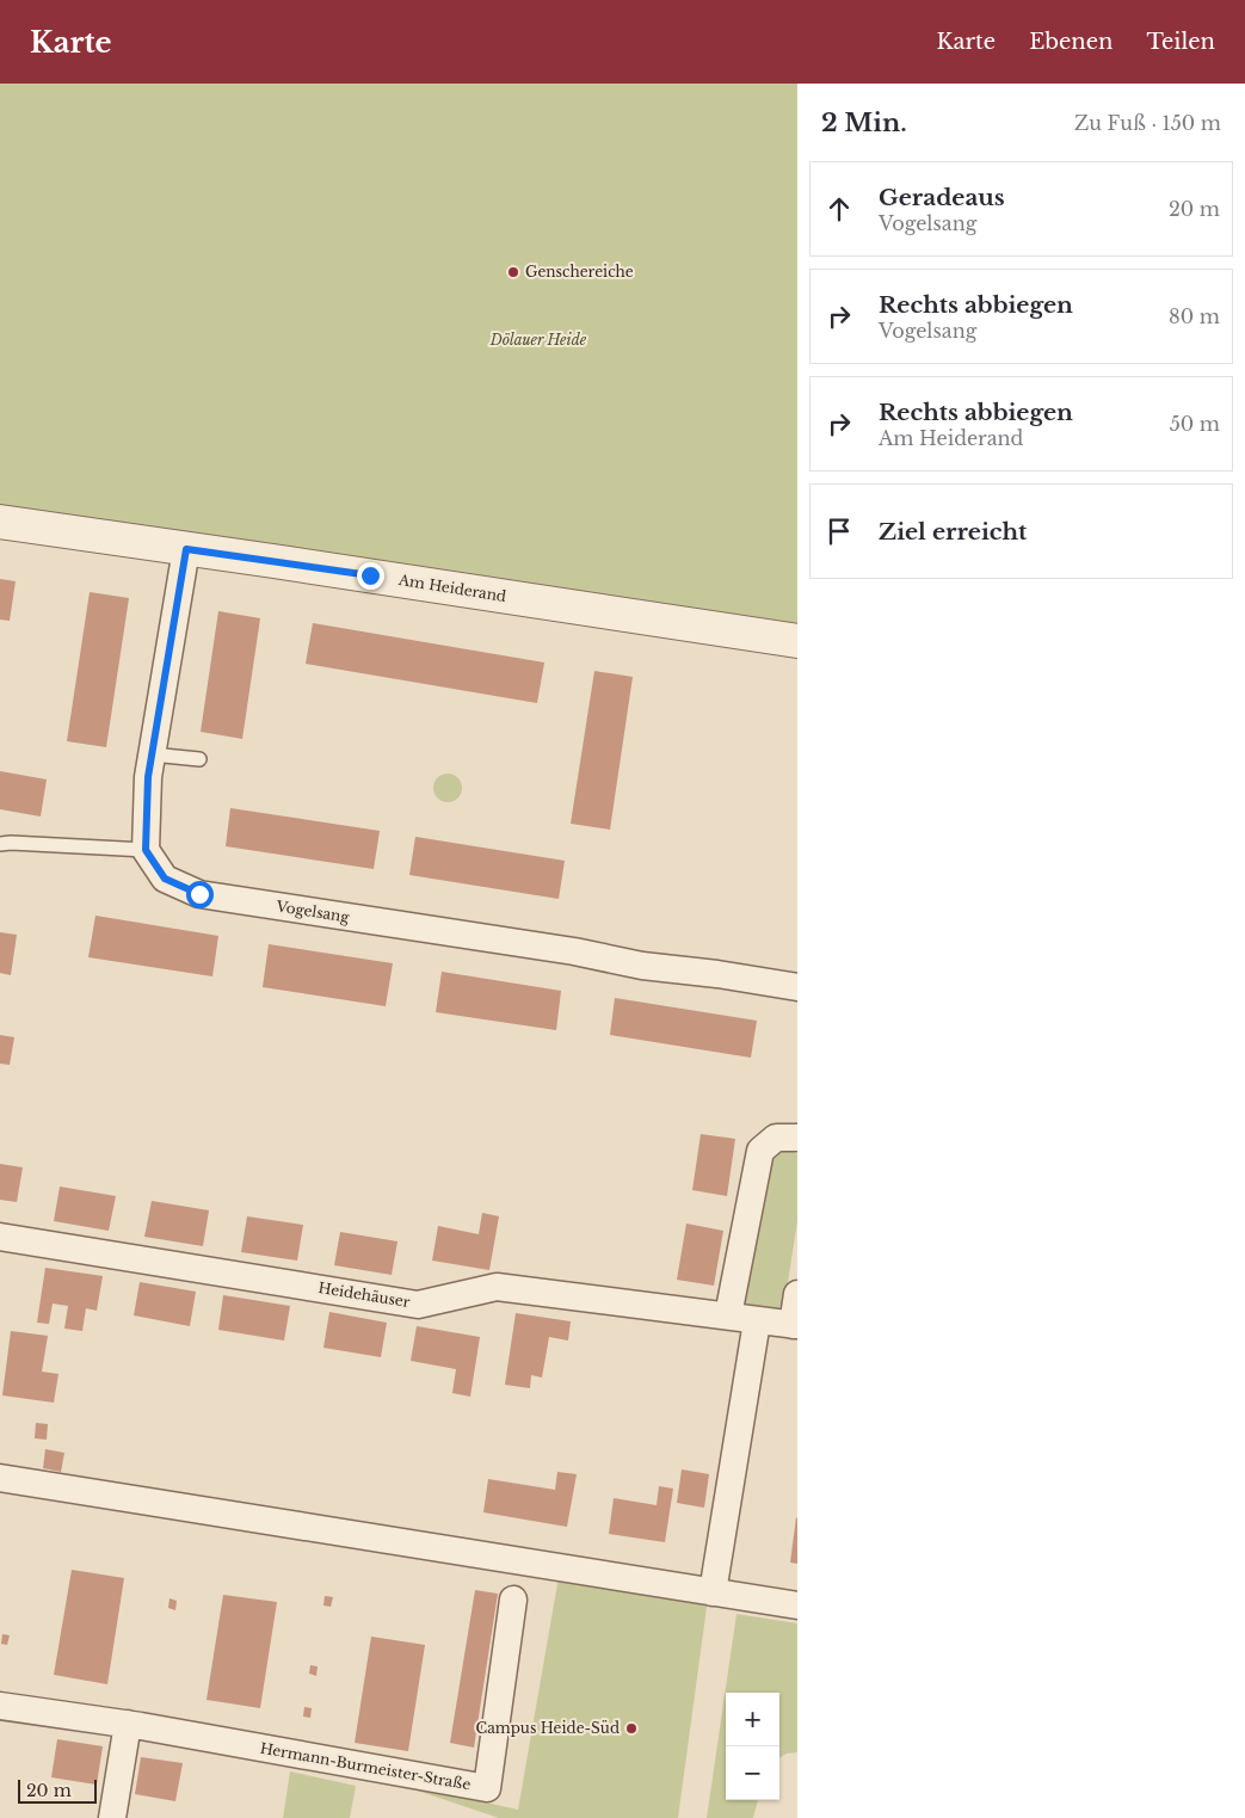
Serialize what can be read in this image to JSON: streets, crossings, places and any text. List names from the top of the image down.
{
  "streets": {
    "street": [
      "Am Heiderand",
      "Vogelsang",
      "Heidehäuser",
      "Hermann-Burmeister-Straße"
    ]
  },
  "parks": ["Dölauer Heide"],
  "places": ["Genschereiche", "Campus Heide-Süd"],
  "scale_bar": "20 m",
  "page": {
    "header": "Karte",
    "nav": ["Karte", "Ebenen", "Teilen"],
    "heading": ["2 Min.", "Zu Fuß · 150 m"],
    "list": [
      ["Geradeaus", "Vogelsang", "20 m"],
      ["Rechts abbiegen", "Vogelsang", "80 m"],
      ["Rechts abbiegen", "Am Heiderand", "50 m"],
      "Ziel erreicht"
    ],
    "map_buttons": ["+", "−"],
    "scale": "20 m"
  }
}
